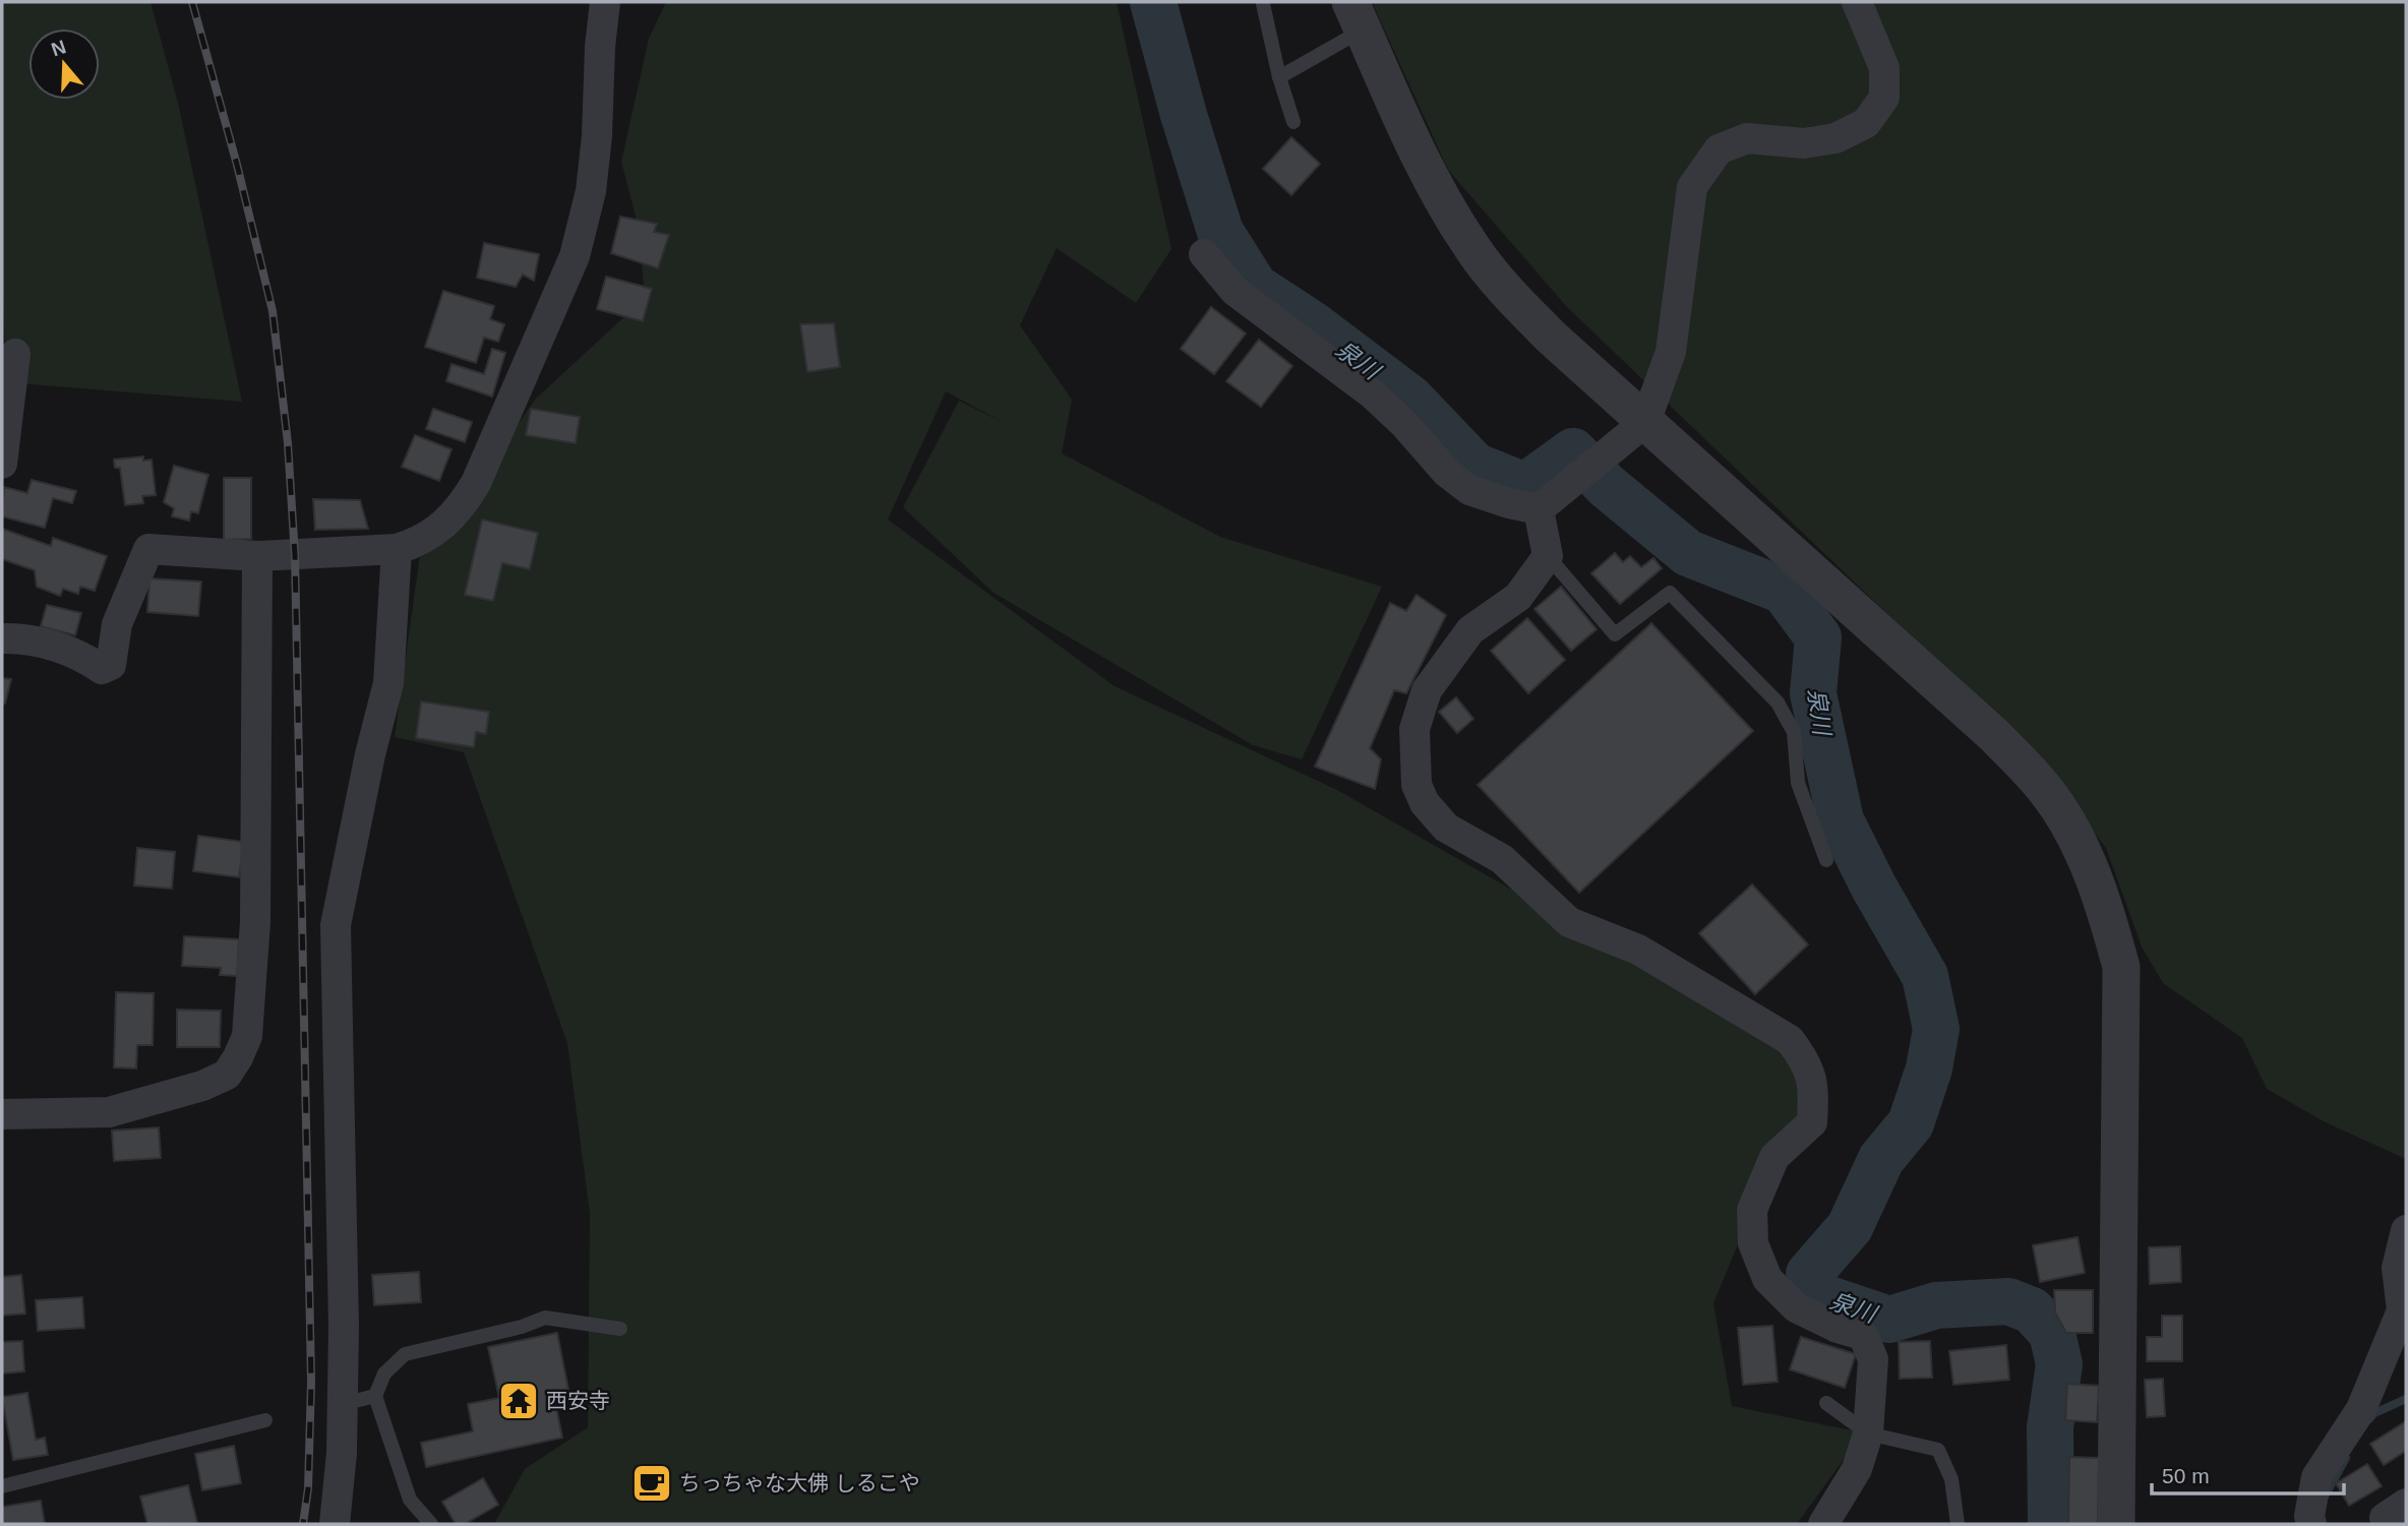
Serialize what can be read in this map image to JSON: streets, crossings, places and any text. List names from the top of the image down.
{
  "water": ["泉川"],
  "places": {
    "temple": ["西安寺"],
    "cafe": ["ちっちゃな大佛 しるこや"]
  },
  "scale_bar": "50 m",
  "north": "top"
}
